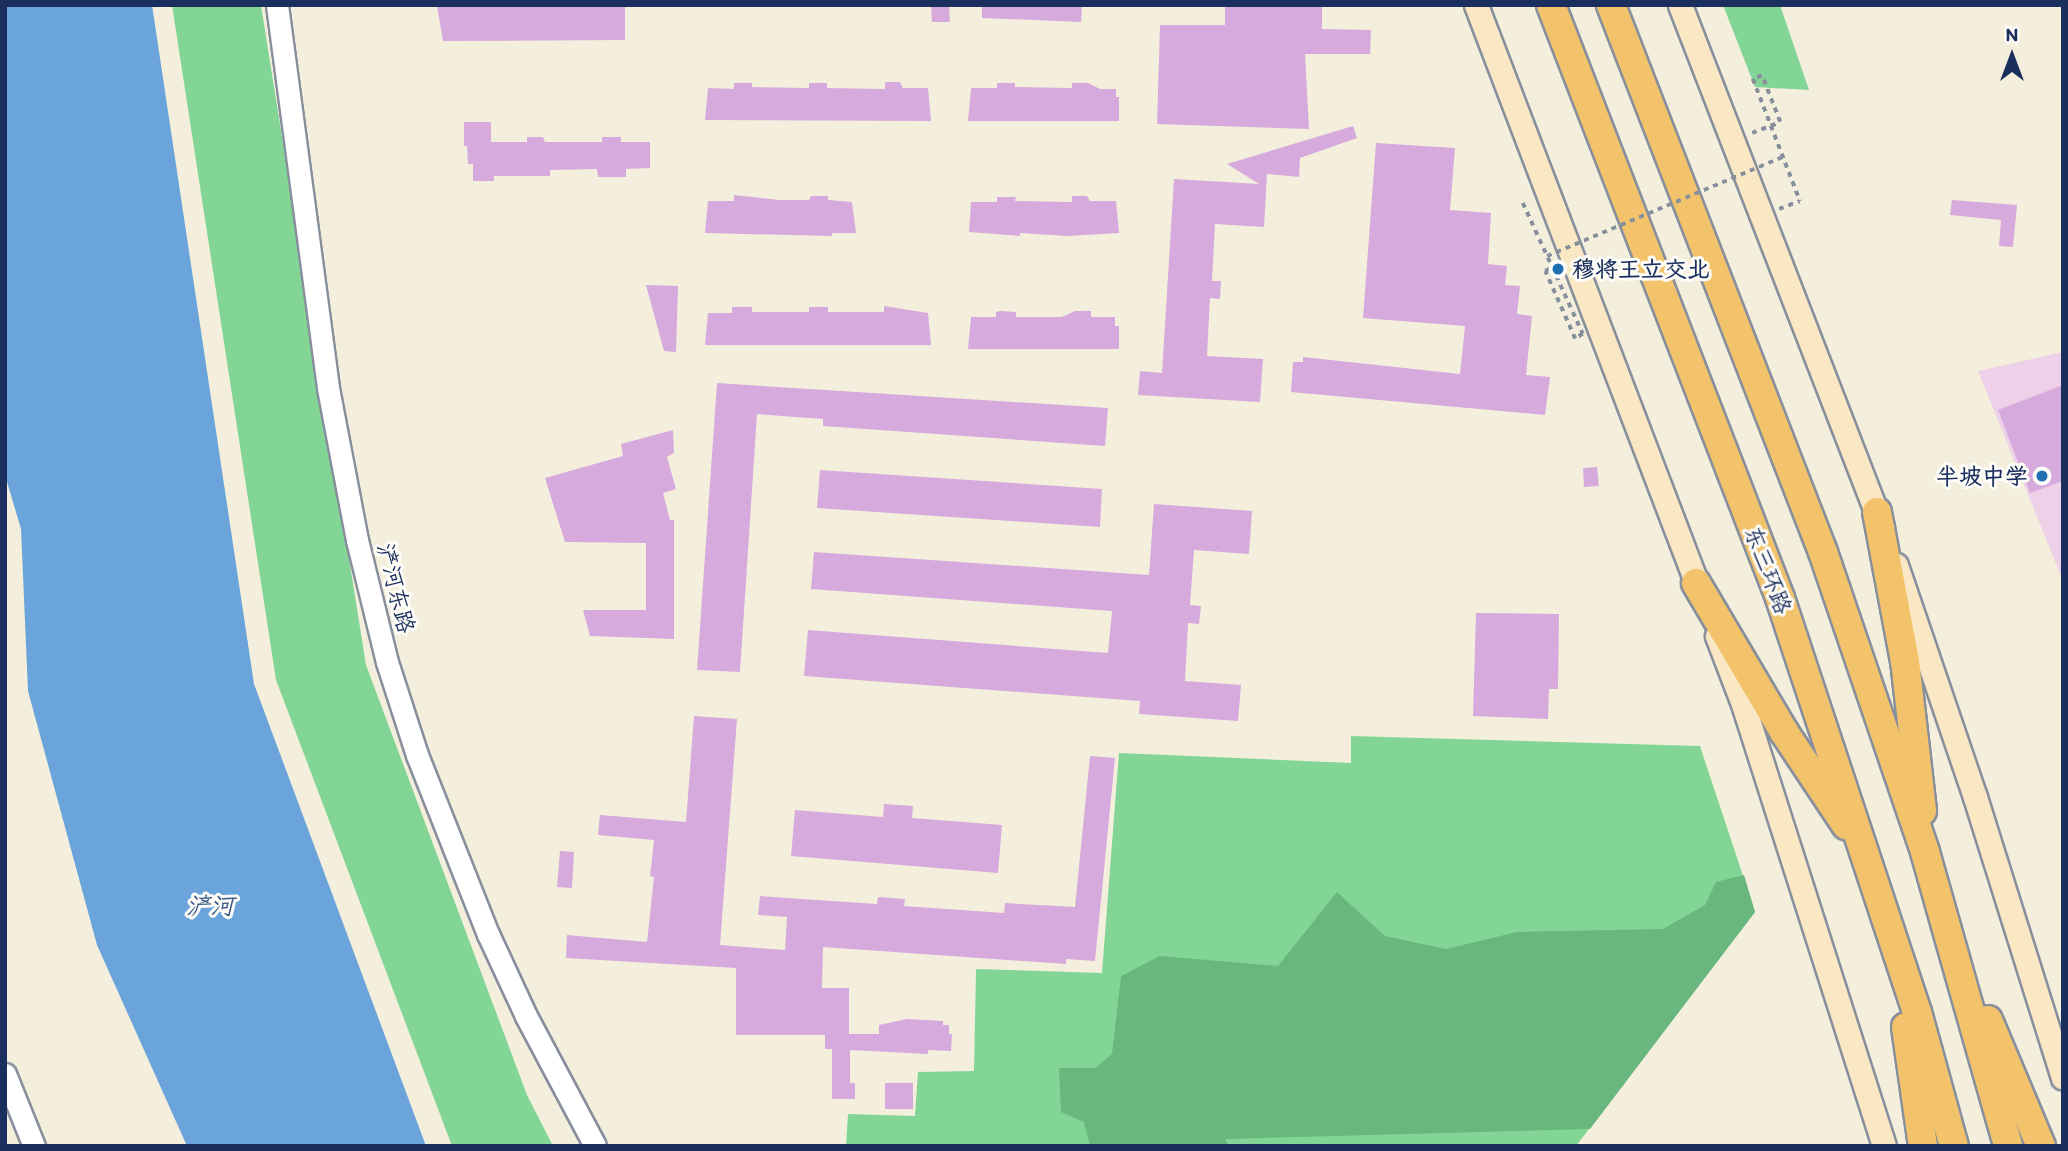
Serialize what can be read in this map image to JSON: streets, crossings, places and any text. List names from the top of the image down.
{
  "streets": {
    "highway": ["东三环路"],
    "street": ["浐河东路"]
  },
  "water": ["浐河"],
  "places": ["穆将王立交北", "半坡中学"],
  "north": "top"
}
